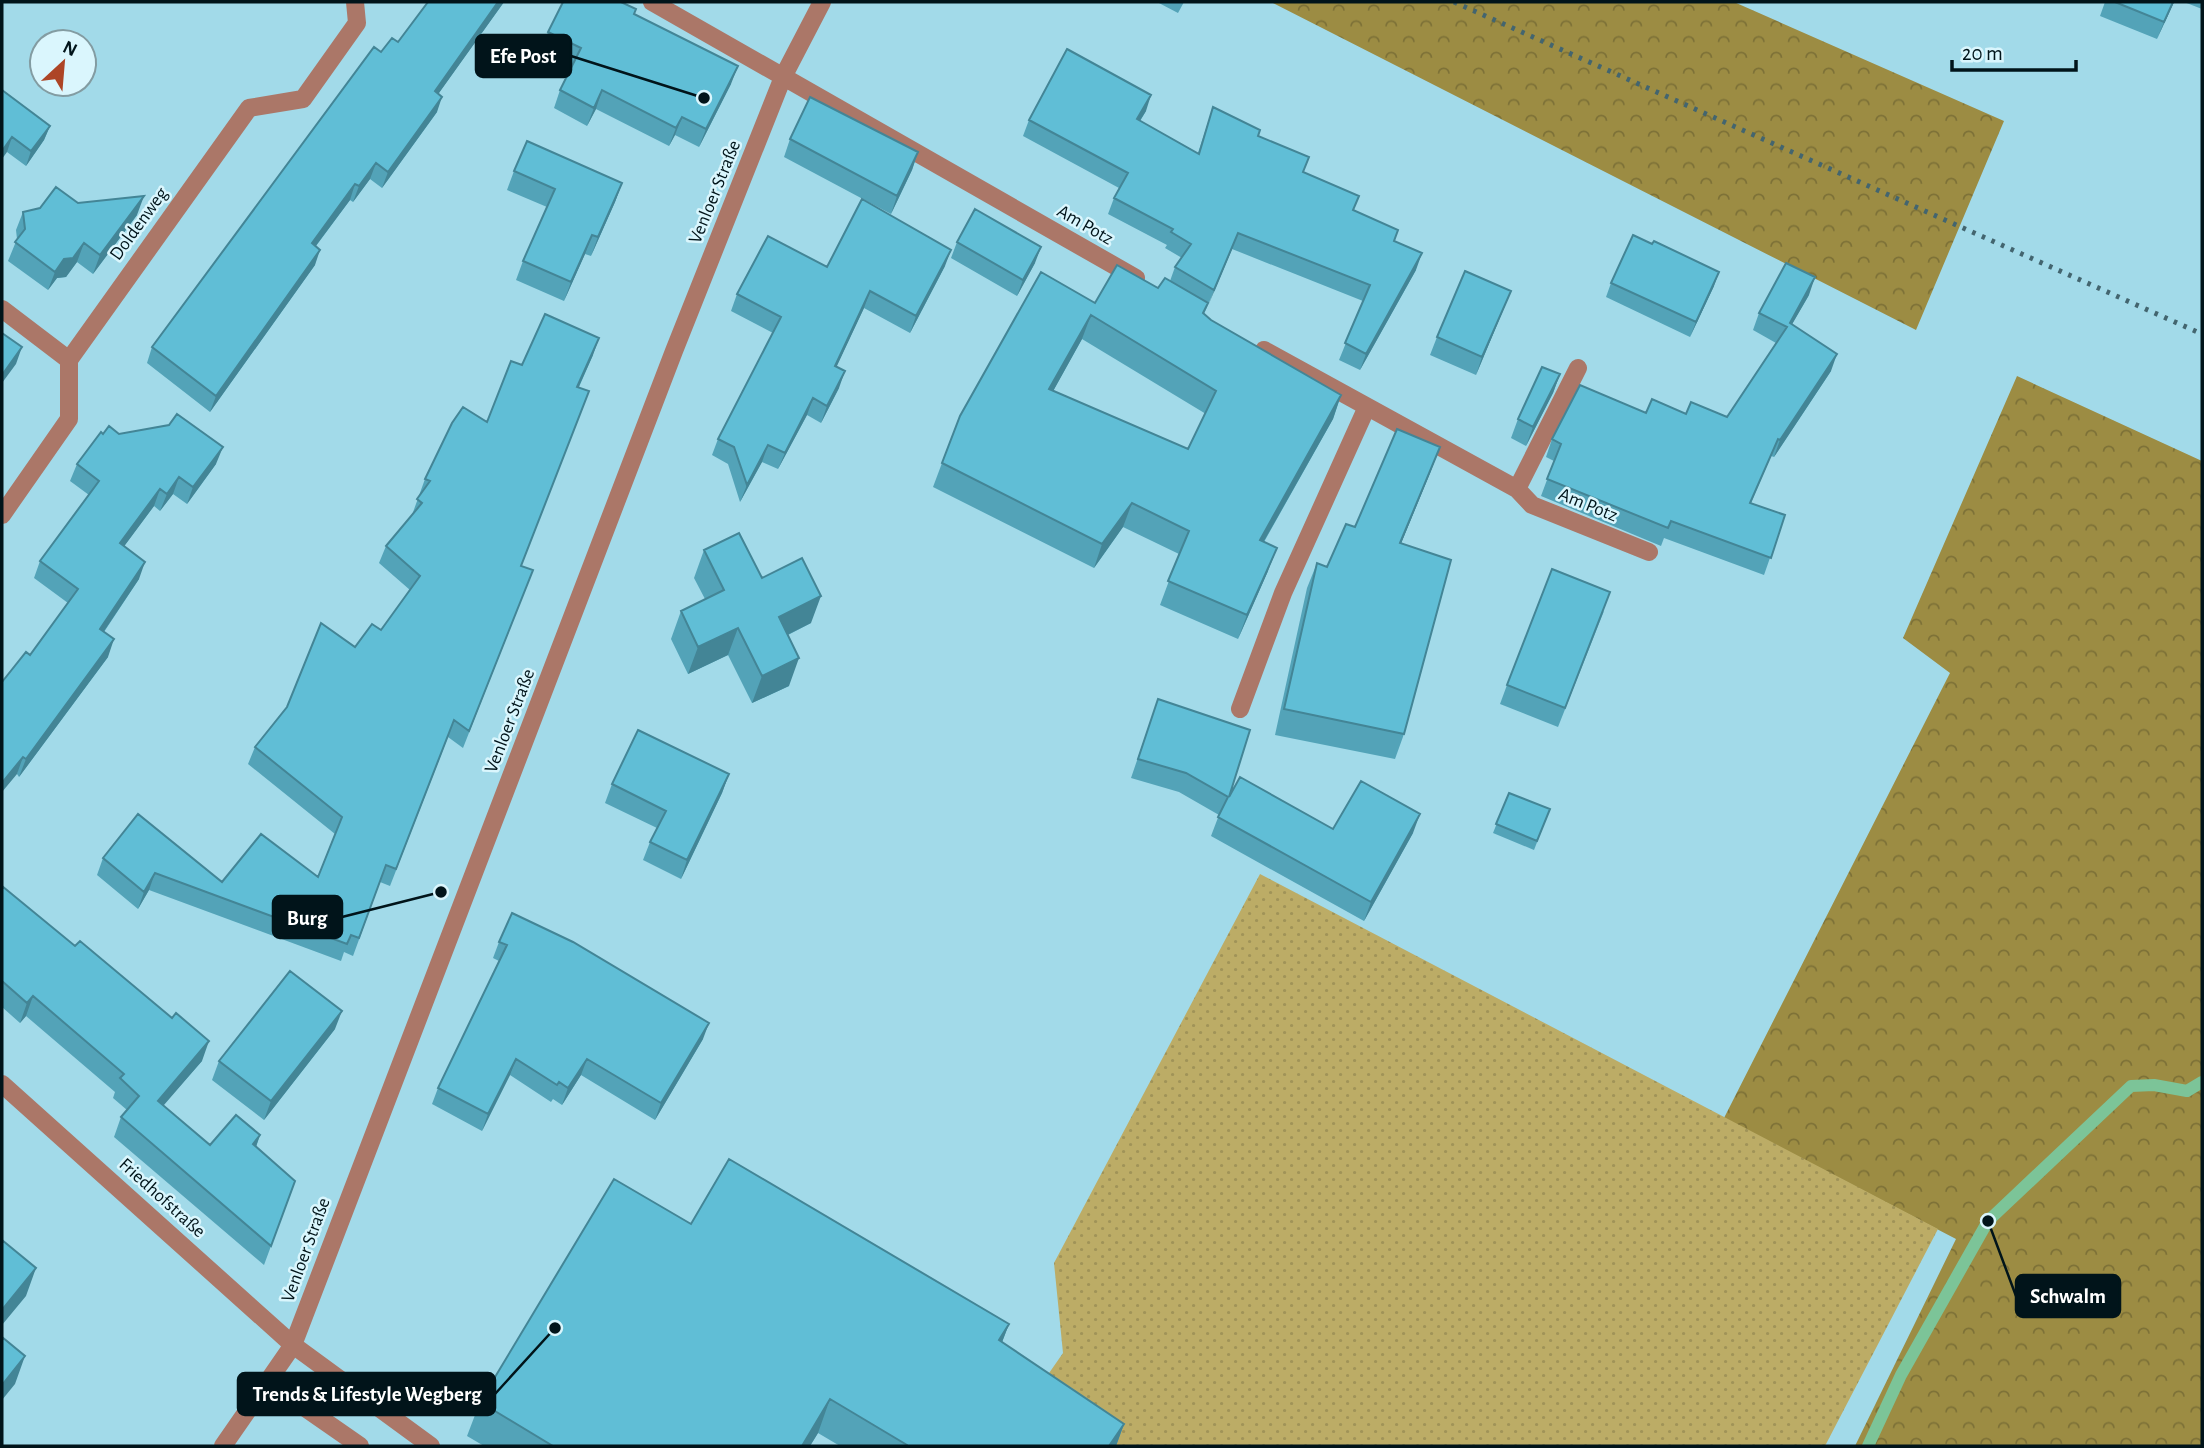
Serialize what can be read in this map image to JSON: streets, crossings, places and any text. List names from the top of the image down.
{
  "streets": {
    "street": [
      "Venloer Straße",
      "Doldenweg",
      "Am Potz",
      "Friedhofstraße"
    ]
  },
  "crossings": [
    ["Venloer Straße", "Am Potz"],
    ["Venloer Straße", "Friedhofstraße"]
  ],
  "places": [
    "Efe Post",
    "Burg",
    "Schwalm",
    "Trends & Lifestyle Wegberg"
  ],
  "scale_bar": "20 m",
  "north": "top right"
}
